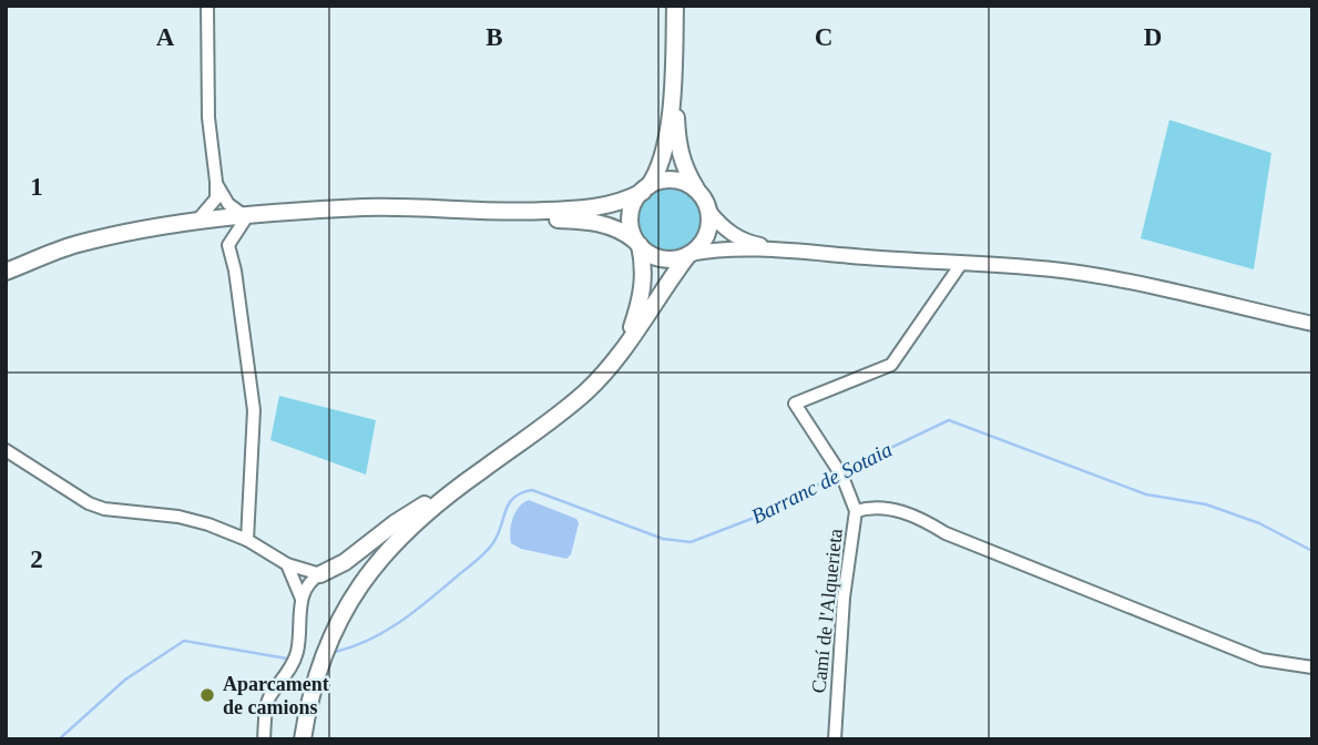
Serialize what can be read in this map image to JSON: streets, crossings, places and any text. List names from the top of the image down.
{
  "streets": {
    "street": ["Camí de l'Alquerieta"]
  },
  "water": ["Barranc de Sotaia"],
  "places": ["Aparcament de camions"],
  "grid": {
    "columns": [
      "A",
      "B",
      "C",
      "D"
    ],
    "rows": ["1", "2"]
  }
}
